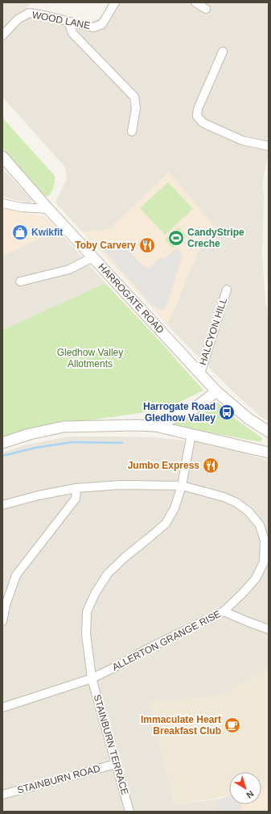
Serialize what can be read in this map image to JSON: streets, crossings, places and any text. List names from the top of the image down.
{
  "streets": {
    "street": [
      "WOOD LANE",
      "HARROGATE ROAD",
      "HALCYON HILL",
      "ALLERTON GRANGE RISE",
      "STAINBURN TERRACE",
      "STAINBURN ROAD"
    ]
  },
  "crossings": [
    ["HARROGATE ROAD", "HALCYON HILL"],
    ["ALLERTON GRANGE RISE", "STAINBURN TERRACE"],
    ["STAINBURN TERRACE", "STAINBURN ROAD"]
  ],
  "parks": ["Gledhow Valley Allotments"],
  "places": {
    "shop": ["Kwikfit"],
    "sports": ["CandyStripe Creche"],
    "restaurant": ["Toby Carvery", "Jumbo Express"],
    "bus stop": ["Harrogate Road Gledhow Valley"],
    "cafe": ["Immaculate Heart Breakfast Club"]
  },
  "north": "bottom right"
}
